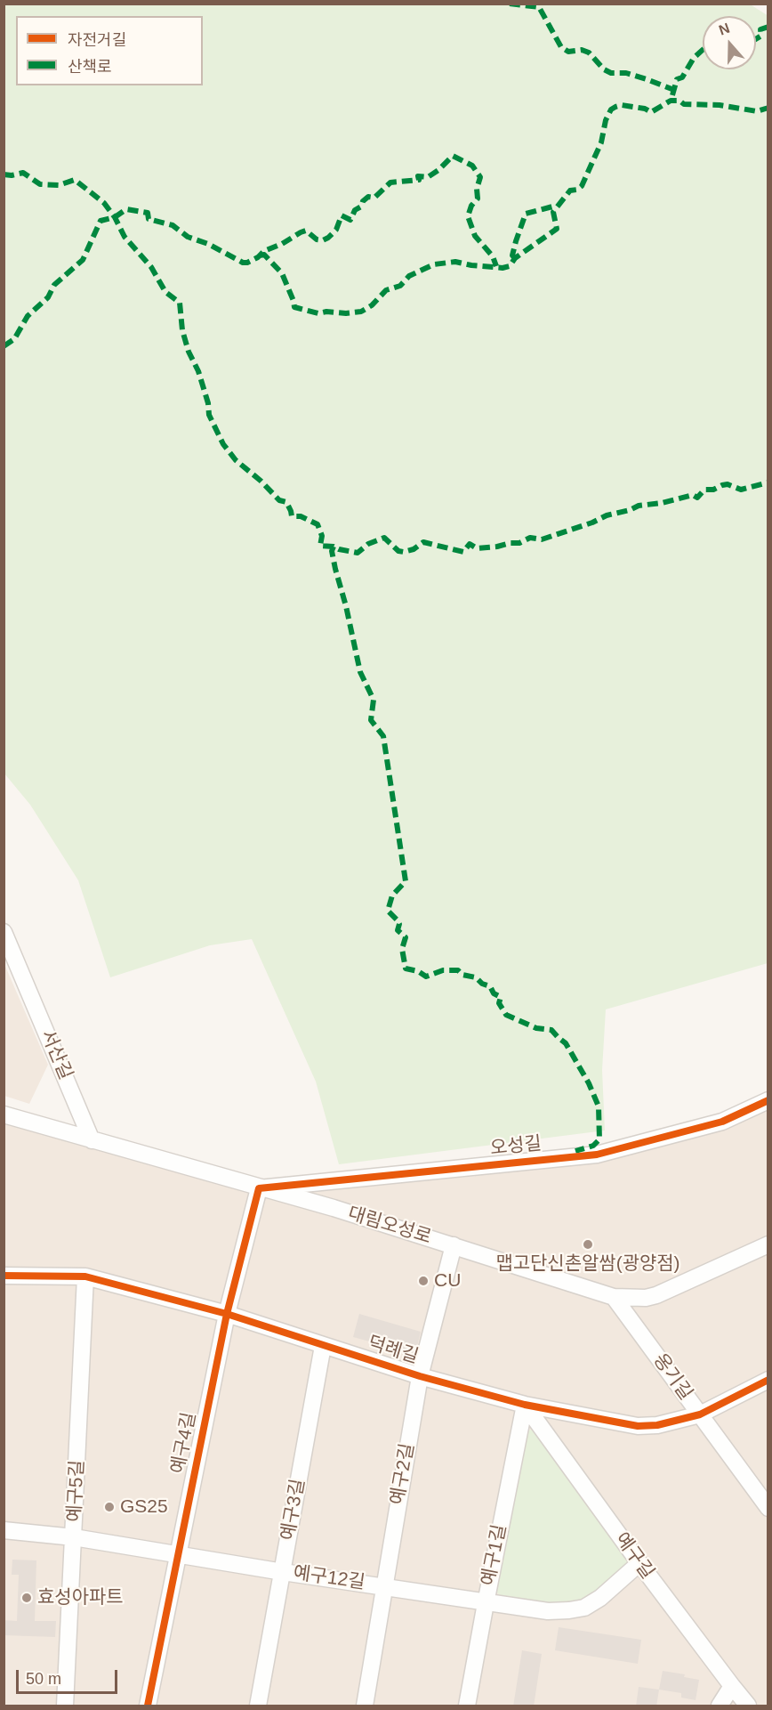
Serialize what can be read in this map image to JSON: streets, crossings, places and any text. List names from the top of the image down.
{
  "streets": {
    "street": [
      "서산길",
      "오성길",
      "대림오성로",
      "덕례길",
      "옹기길",
      "예구4길",
      "예구2길",
      "예구5길",
      "예구3길",
      "예구1길",
      "예구길",
      "예구12길"
    ]
  },
  "crossings": [
    ["서산길", "대림오성로"],
    ["오성길", "대림오성로"],
    ["오성길", "예구4길"],
    ["대림오성로", "옹기길"],
    ["대림오성로", "예구4길"],
    ["대림오성로", "예구2길"],
    ["덕례길", "옹기길"],
    ["덕례길", "예구4길"],
    ["덕례길", "예구2길"],
    ["덕례길", "예구5길"],
    ["덕례길", "예구3길"],
    ["덕례길", "예구1길"],
    ["덕례길", "예구길"],
    ["예구4길", "예구12길"],
    ["예구2길", "예구12길"],
    ["예구5길", "예구12길"],
    ["예구3길", "예구12길"],
    ["예구1길", "예구길"],
    ["예구1길", "예구12길"],
    ["예구길", "예구12길"]
  ],
  "places": [
    "맵고단신촌알쌈(광양점)",
    "CU",
    "GS25",
    "효성아파트"
  ],
  "legend": ["자전거길", "산책로"],
  "scale_bar": "50 m",
  "north": "top"
}
